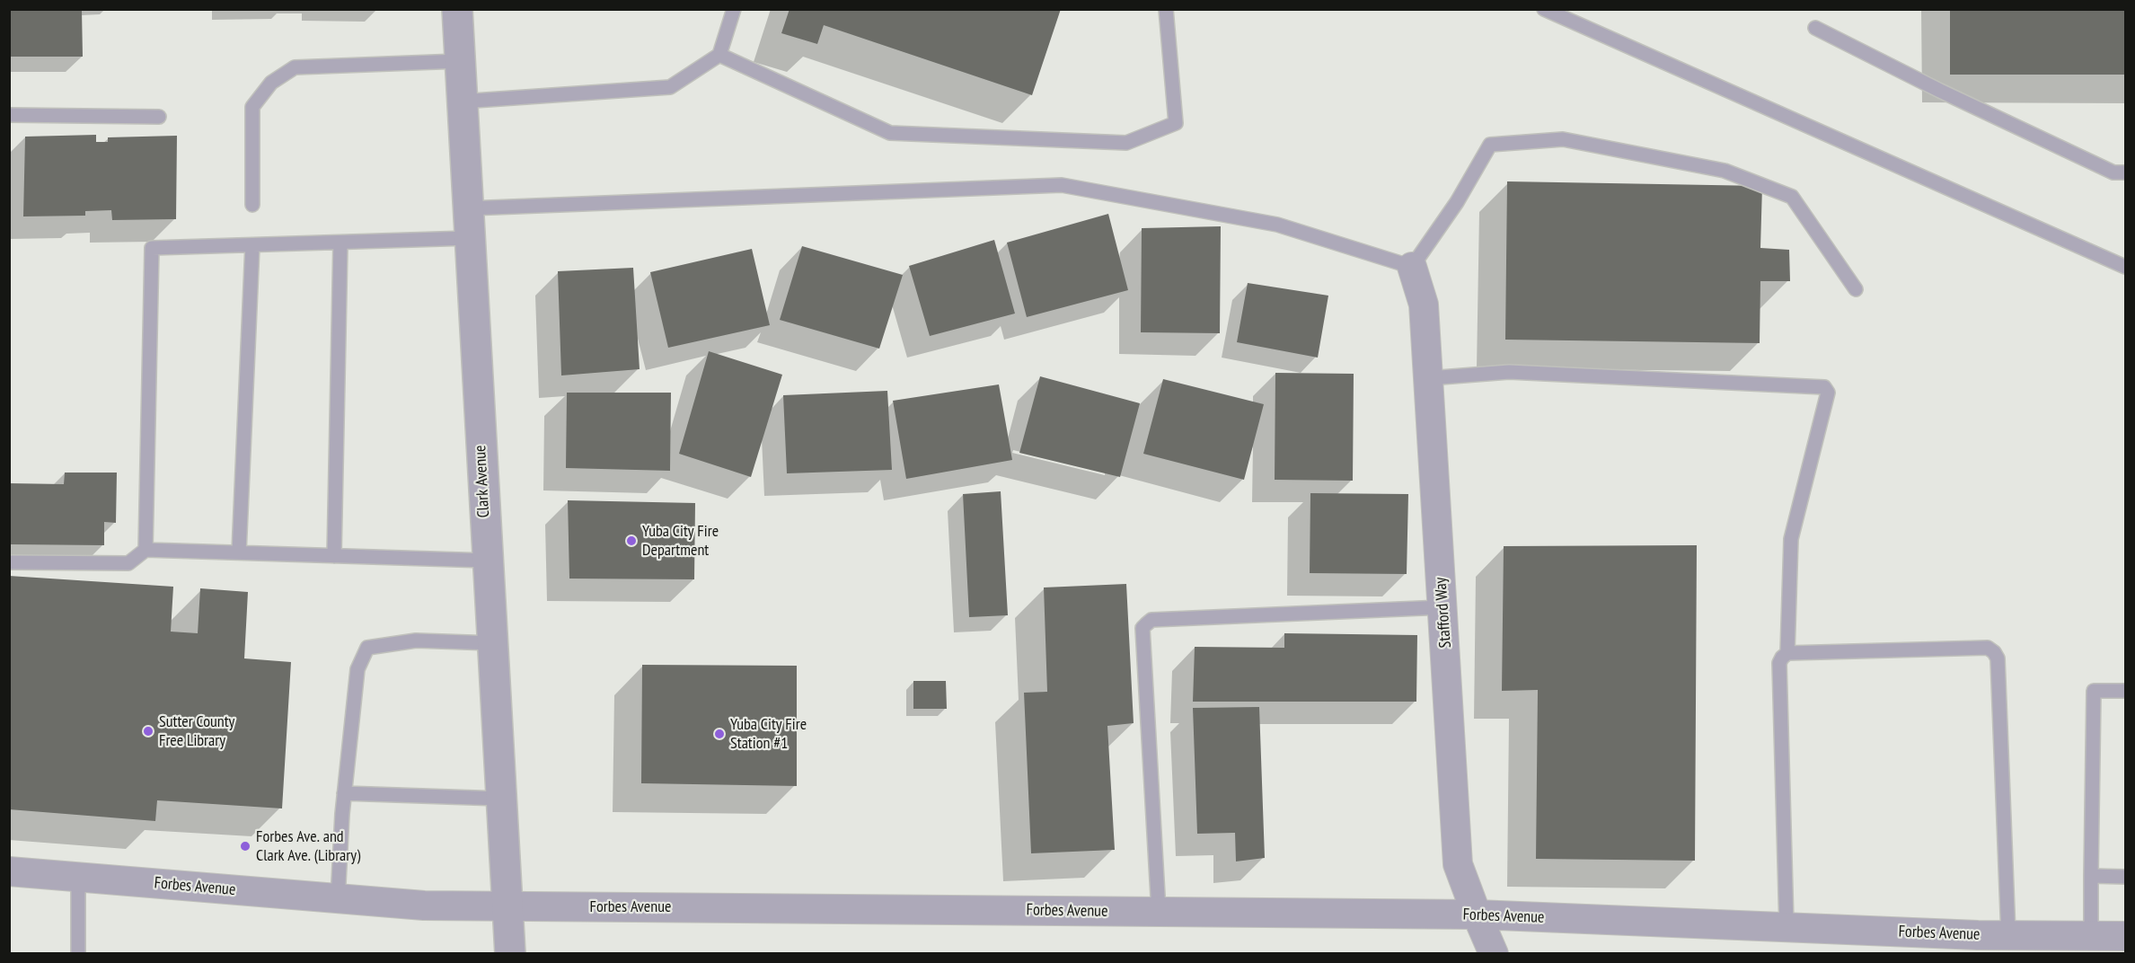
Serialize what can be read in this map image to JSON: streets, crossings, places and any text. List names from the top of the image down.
{
  "streets": {
    "street": ["Clark Avenue", "Stafford Way", "Forbes Avenue"]
  },
  "crossings": [
    ["Clark Avenue", "Forbes Avenue"],
    ["Stafford Way", "Forbes Avenue"]
  ],
  "places": [
    "Yuba City Fire Department",
    "Sutter County Free Library",
    "Yuba City Fire Station #1",
    "Forbes Ave. and Clark Ave. (Library)"
  ]
}
